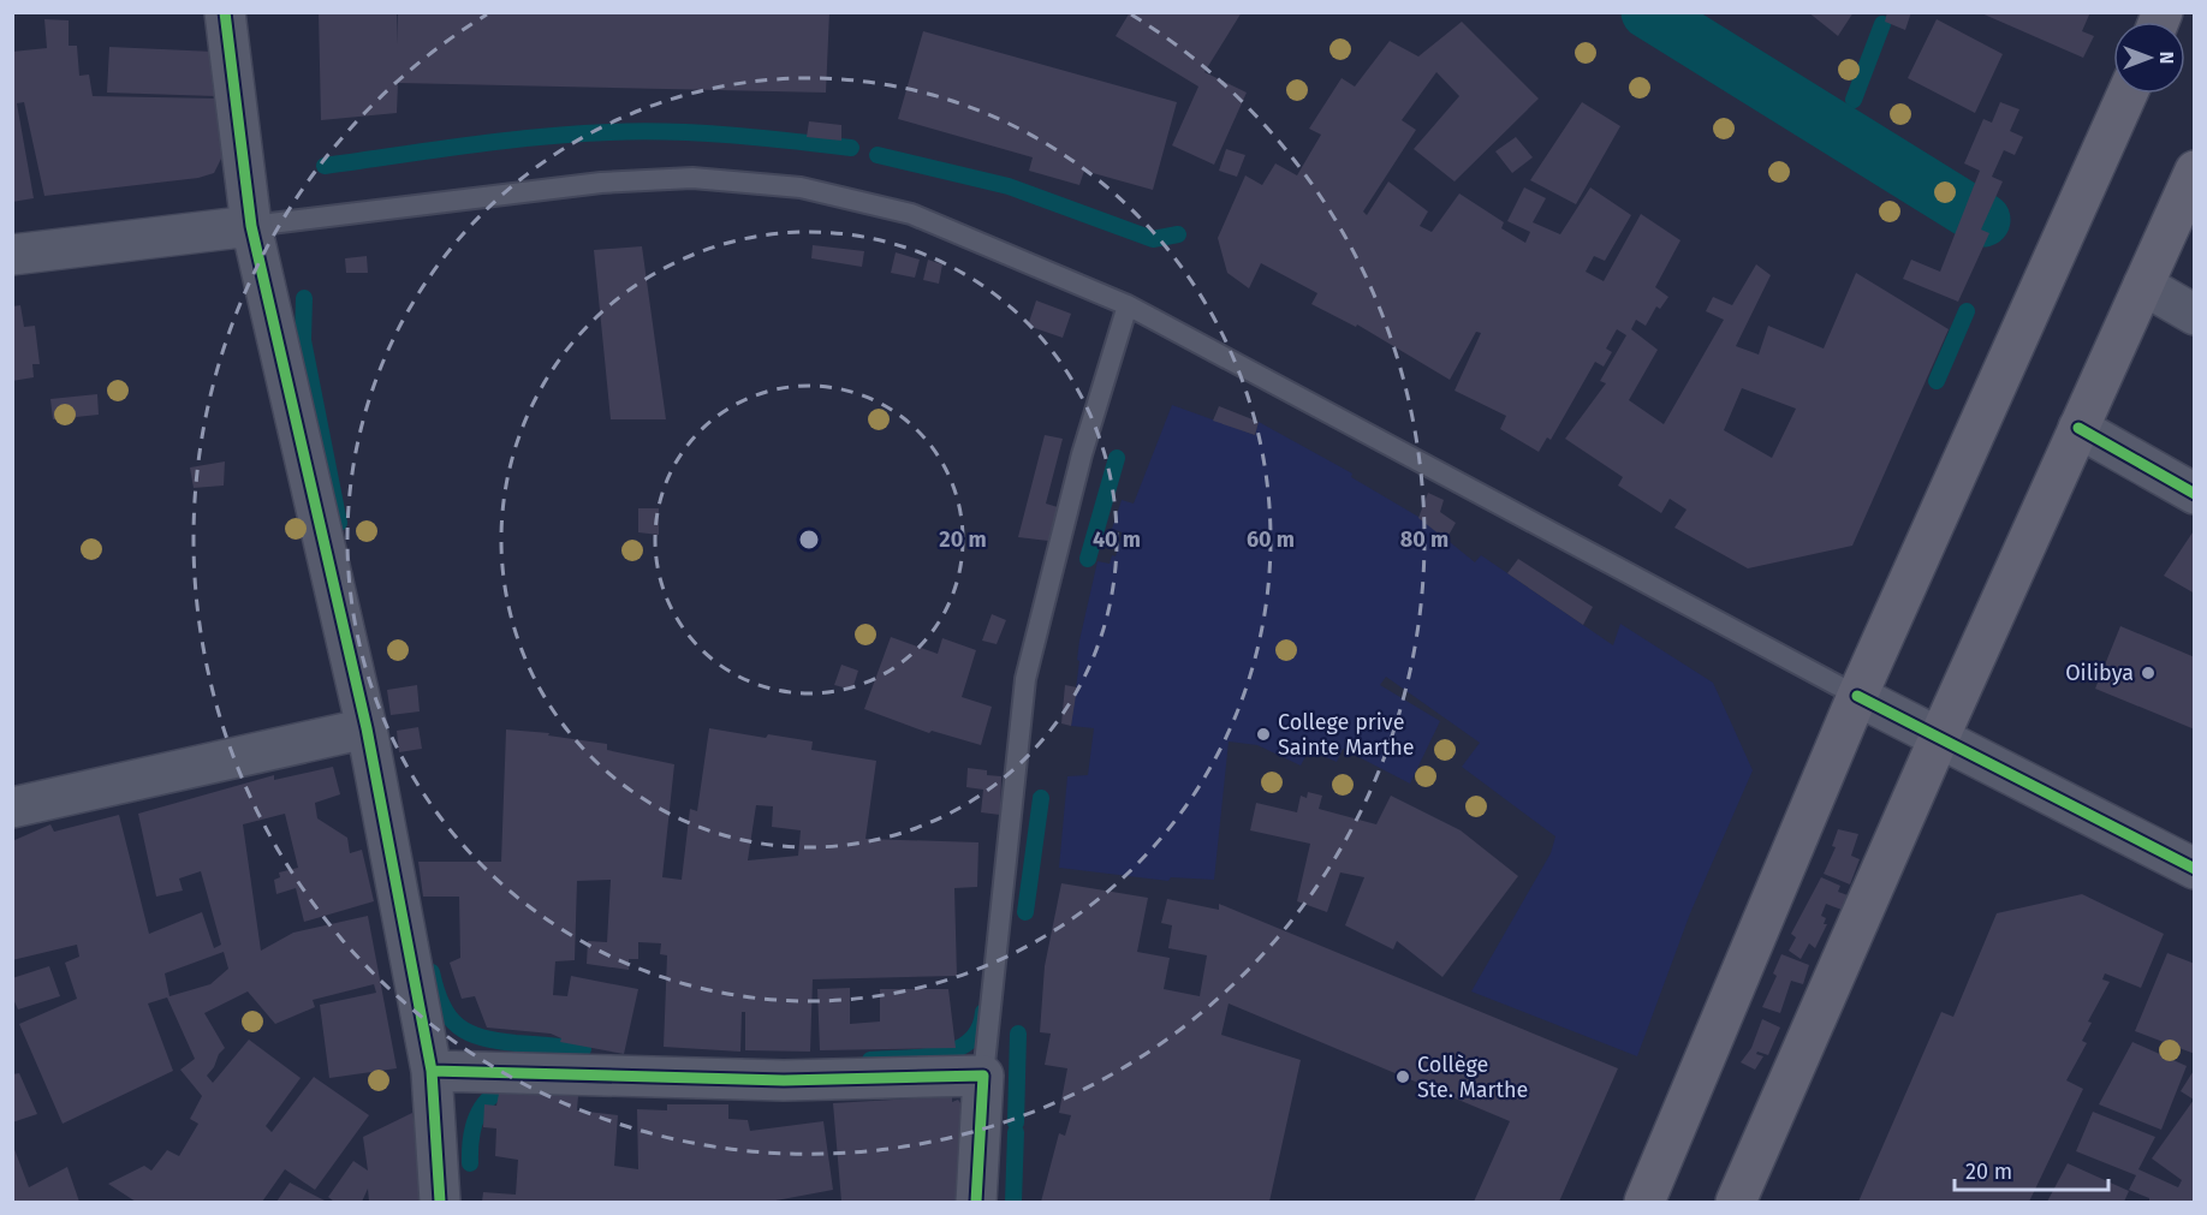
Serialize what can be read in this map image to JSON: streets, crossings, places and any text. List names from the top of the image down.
{
  "places": ["Oilibya", "College prive Sainte Marthe", "Collège Ste. Marthe"],
  "scale_bar": "20 m",
  "north": "right",
  "rings": [
    "20 m",
    "40 m",
    "60 m",
    "80 m"
  ]
}
